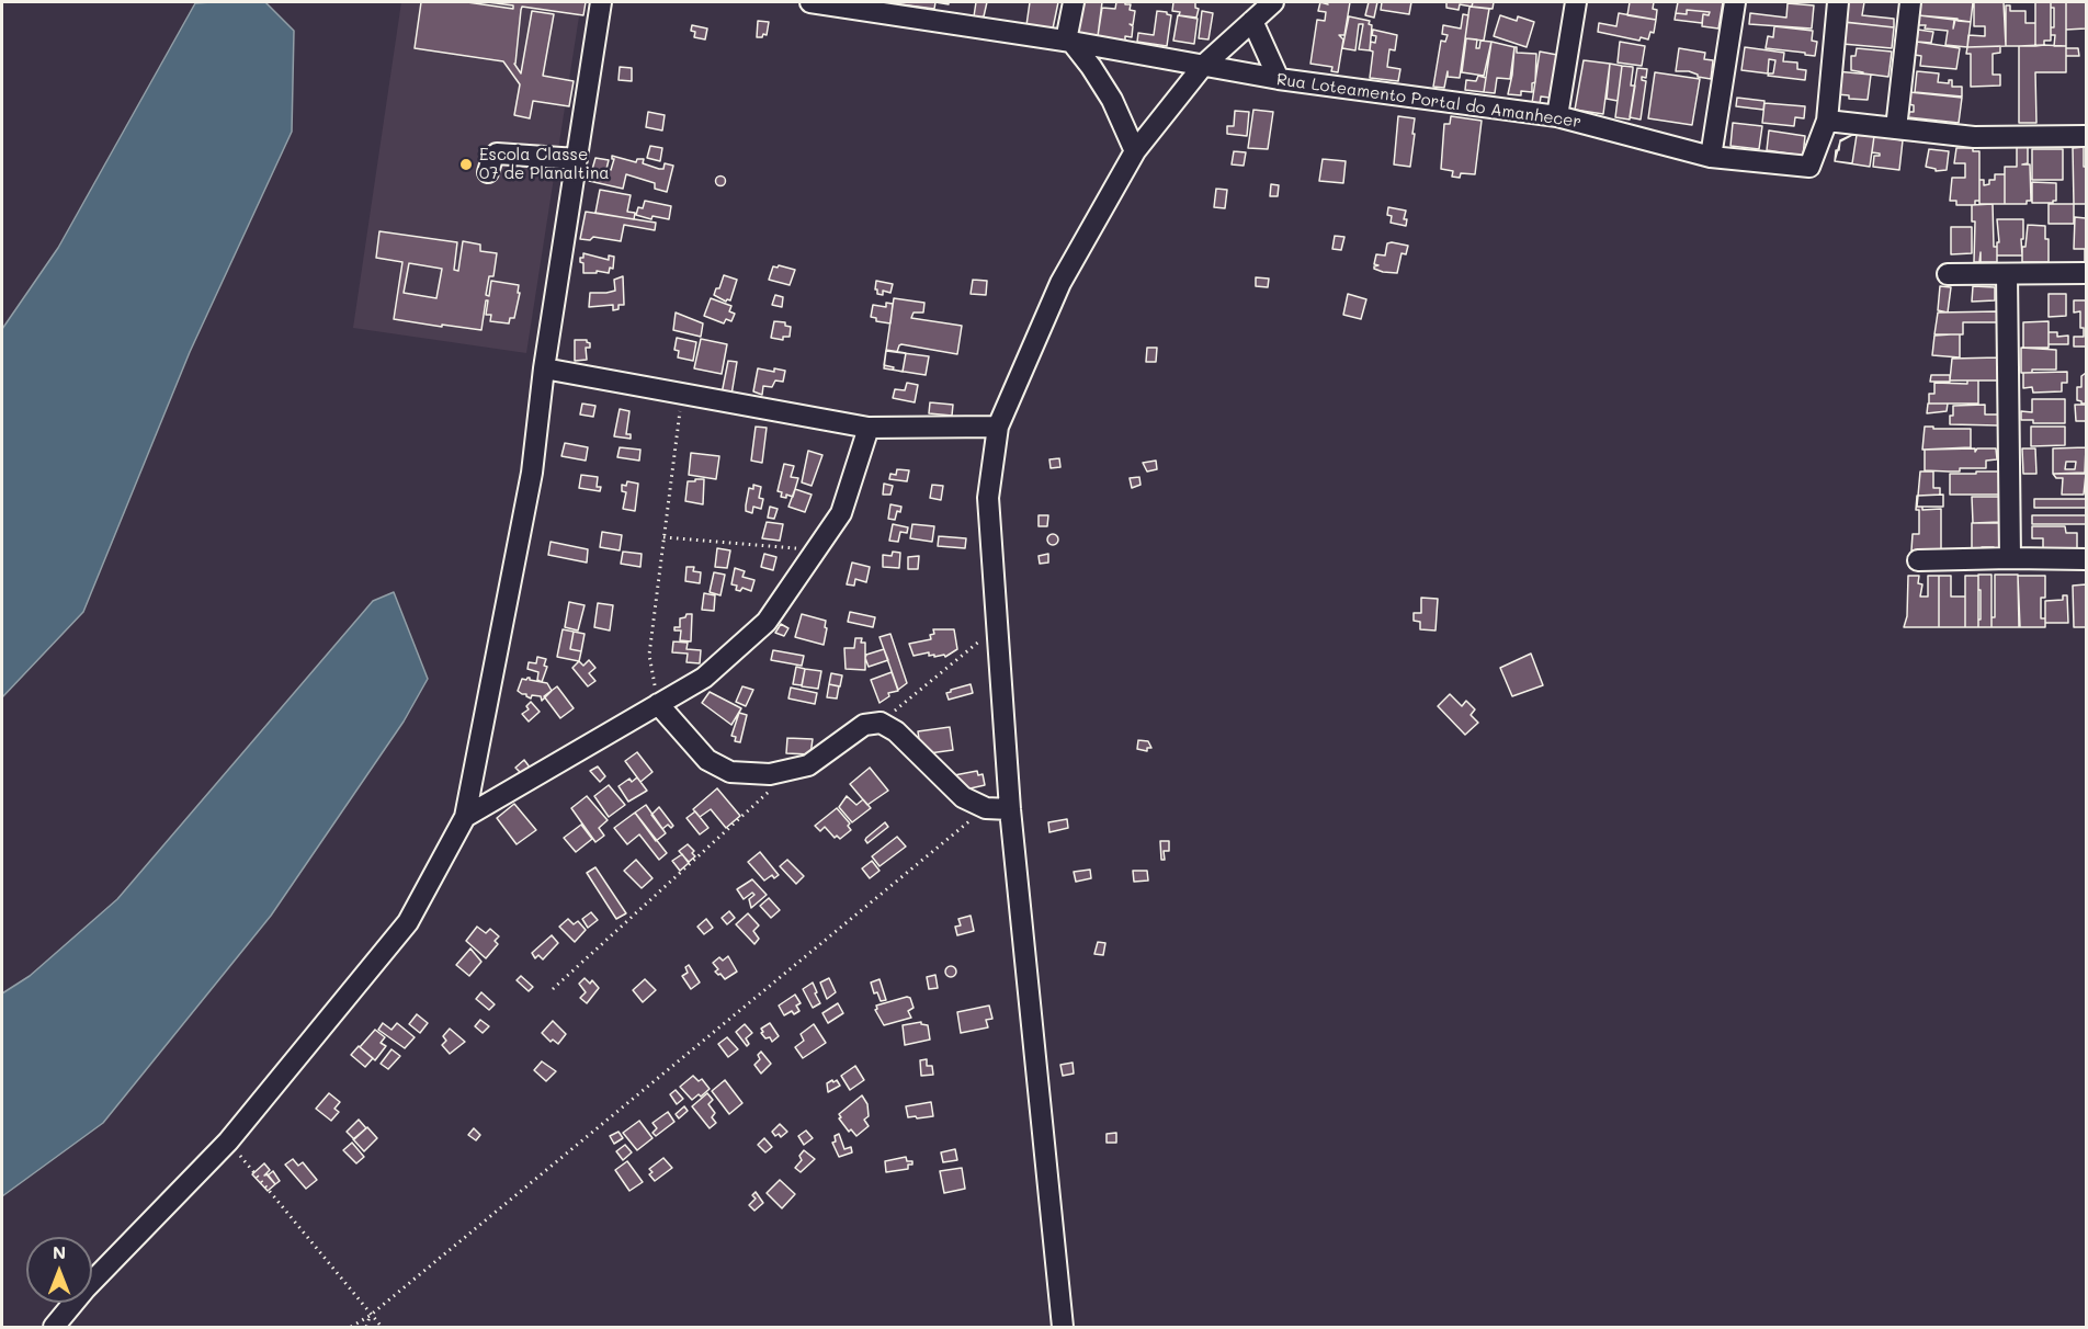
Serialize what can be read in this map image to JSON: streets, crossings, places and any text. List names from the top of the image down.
{
  "streets": {
    "street": ["Rua Loteamento Portal do Amanhecer"]
  },
  "places": ["Escola Classe 07 de Planaltina"],
  "north": "top"
}
